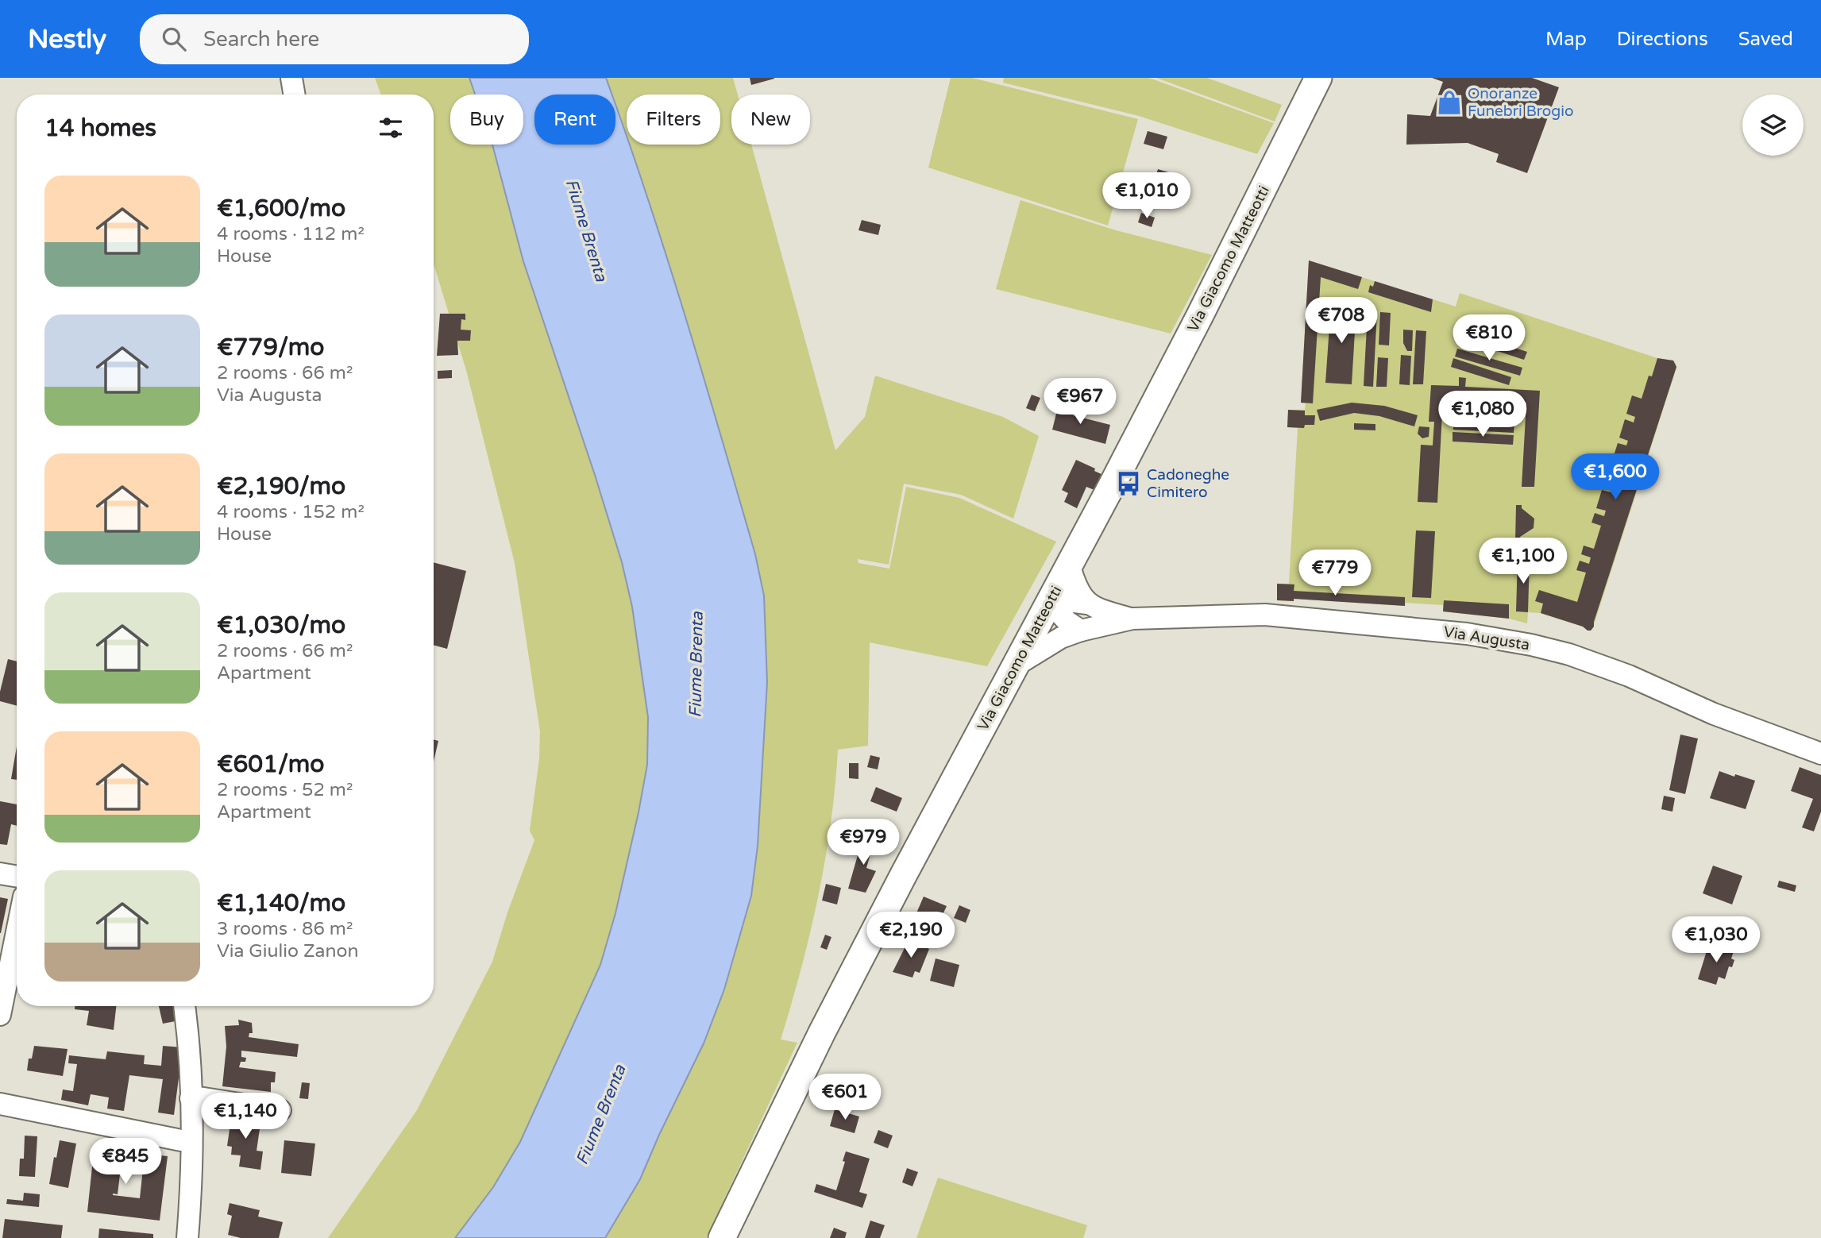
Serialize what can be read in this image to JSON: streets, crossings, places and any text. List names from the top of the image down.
{
  "streets": {
    "main road": ["Via Giacomo Matteotti"],
    "street": ["Via Augusta"]
  },
  "crossings": [
    ["Via Giacomo Matteotti", "Via Augusta"]
  ],
  "water": ["Fiume Brenta"],
  "places": {
    "shop": ["Onoranze Funebri Brogio"],
    "bus stop": ["Cadoneghe Cimitero"]
  },
  "page": {
    "header": "Nestly",
    "search": "Search here",
    "nav": ["Map", "Directions", "Saved"],
    "chip": [
      "Buy",
      "Rent",
      "Filters",
      "New"
    ],
    "heading": "14 homes",
    "list": [
      {
        "name": "€1,600/mo",
        "note": "4 rooms · 112 m² · House"
      },
      {
        "name": "€779/mo",
        "note": "2 rooms · 66 m² · Via Augusta"
      },
      {
        "name": "€2,190/mo",
        "note": "4 rooms · 152 m² · House"
      },
      {
        "name": "€1,030/mo",
        "note": "2 rooms · 66 m² · Apartment"
      },
      {
        "name": "€601/mo",
        "note": "2 rooms · 52 m² · Apartment"
      },
      {
        "name": "€1,140/mo",
        "note": "3 rooms · 86 m² · Via Giulio Zanon"
      }
    ],
    "price": [
      "€1,010",
      "€708",
      "€810",
      "€967",
      "€1,080",
      "€1,600",
      "€1,100",
      "€779",
      "€979",
      "€2,190",
      "€1,030",
      "€601",
      "€1,140",
      "€845"
    ]
  }
}
